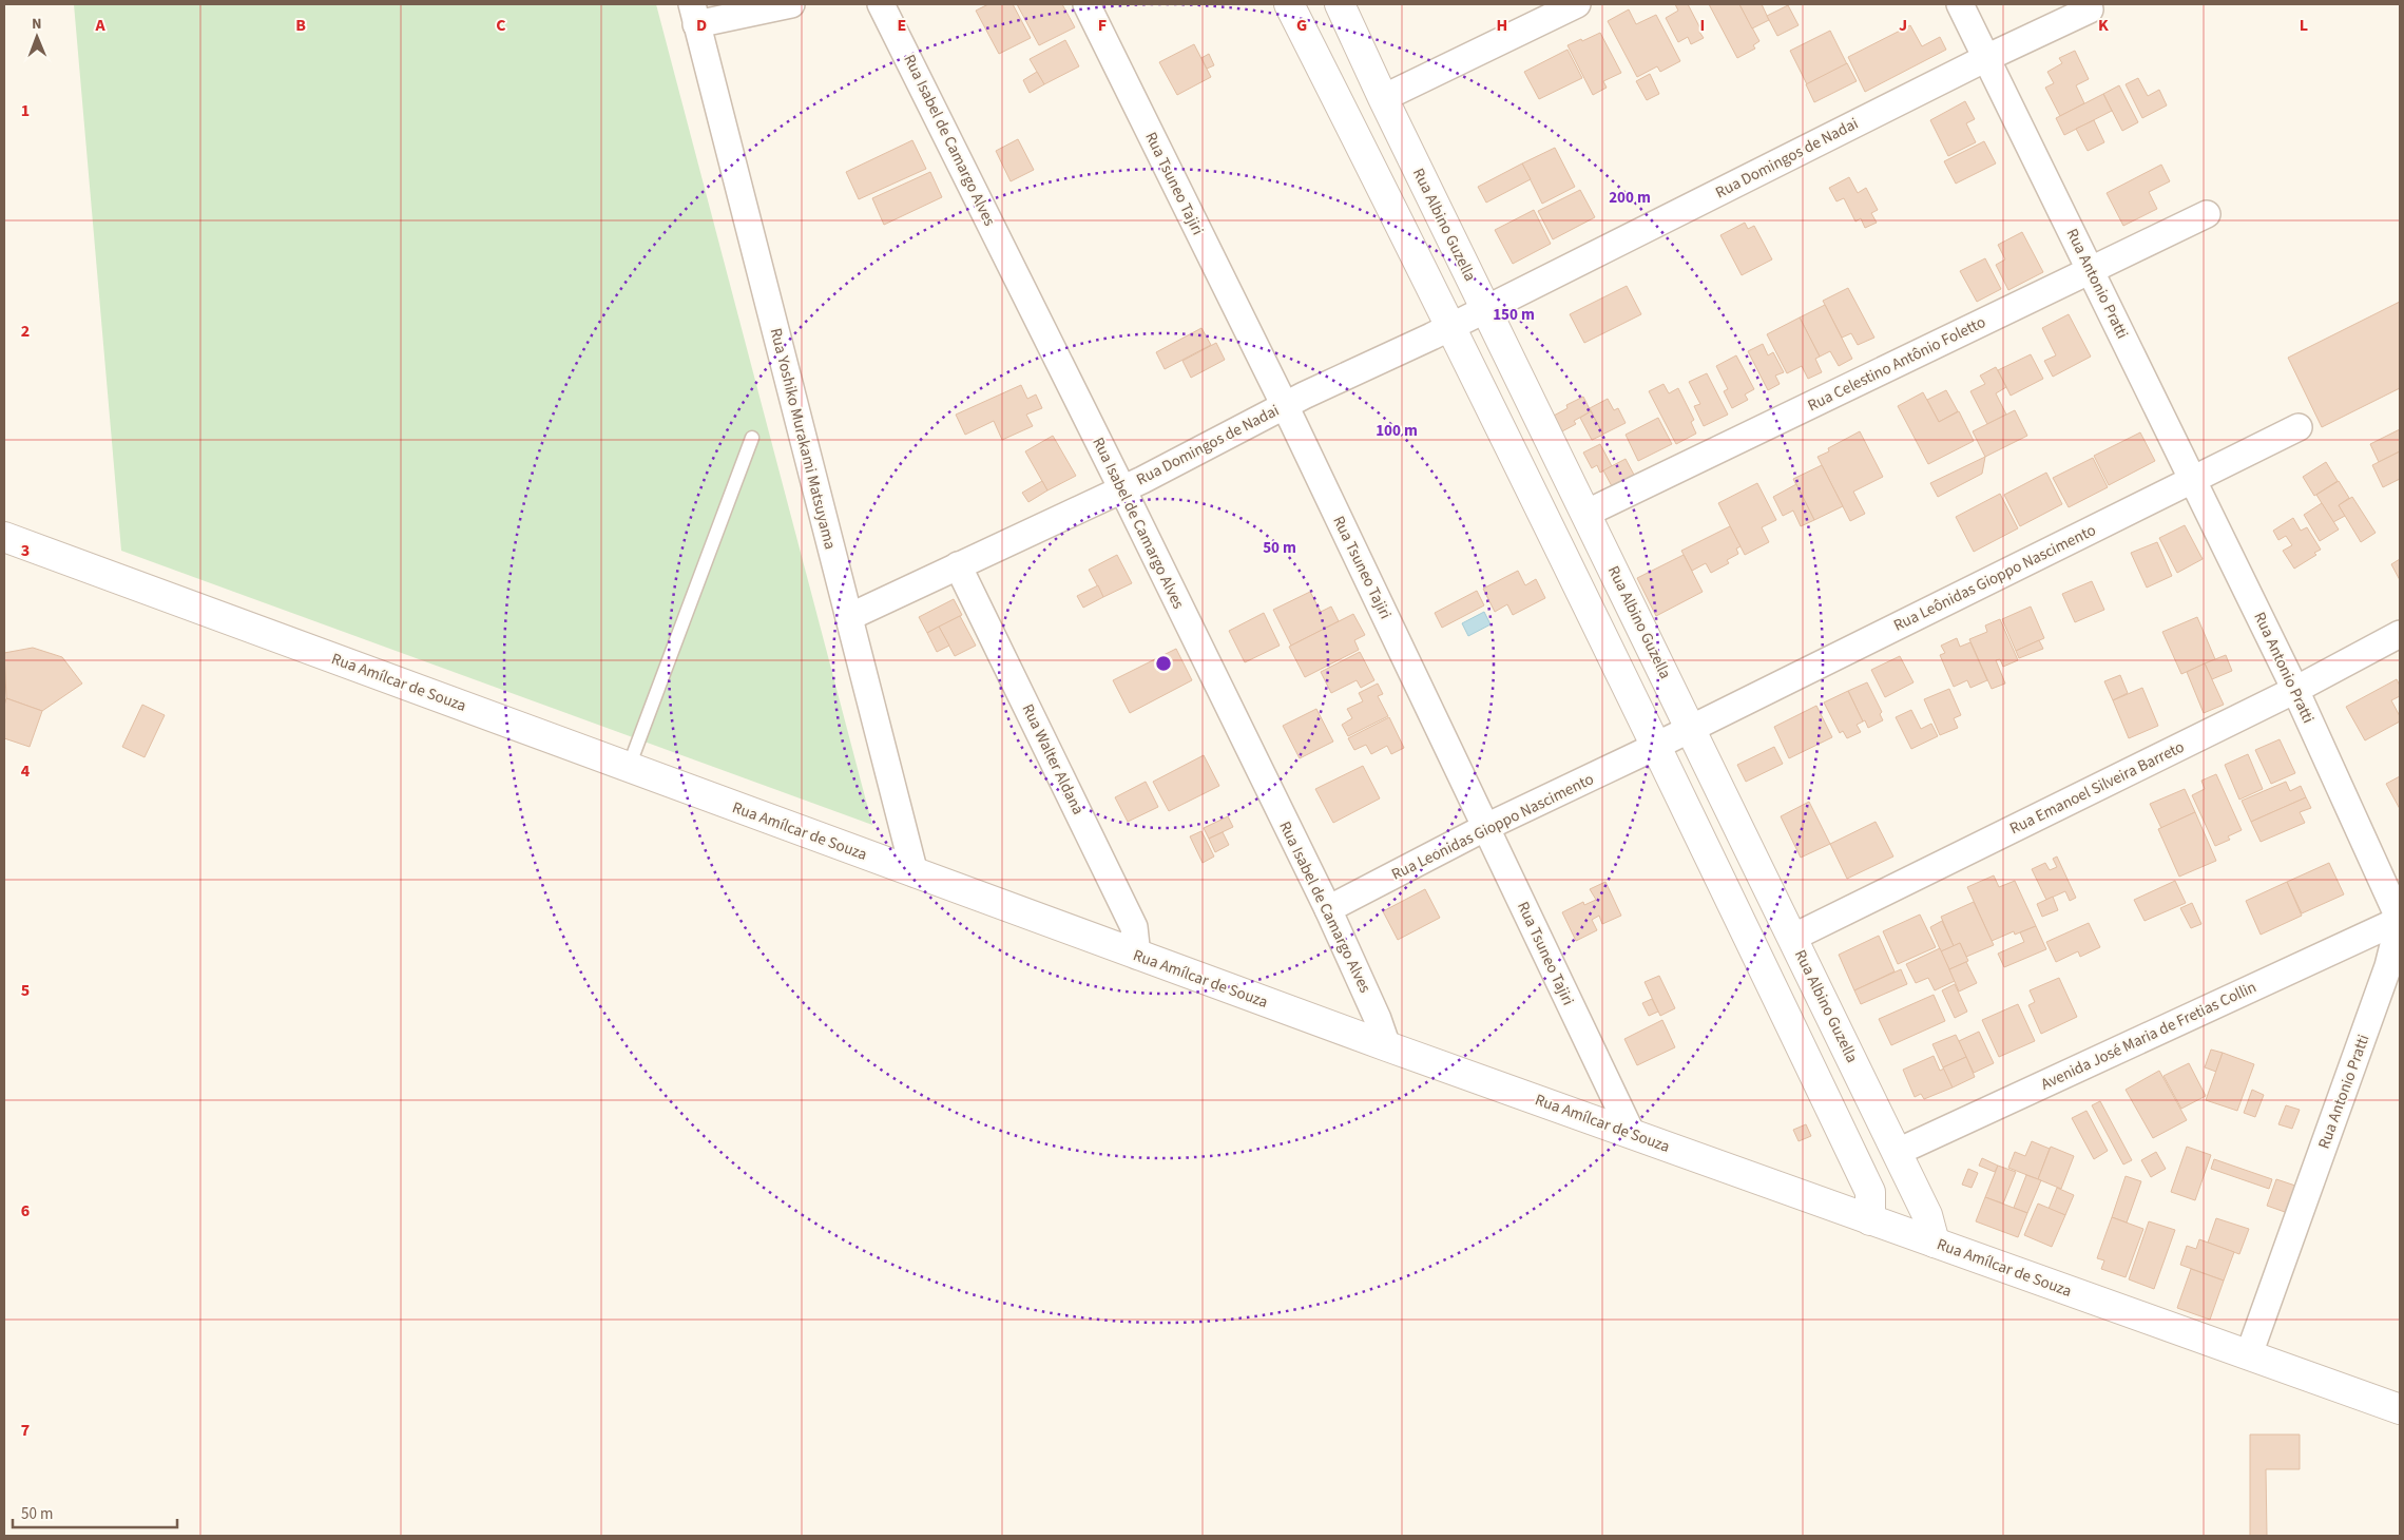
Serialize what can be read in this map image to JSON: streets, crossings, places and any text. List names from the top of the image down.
{
  "streets": {
    "street": [
      "Rua Isabel de Camargo Alves",
      "Rua Domingos de Nadai",
      "Rua Tsuneo Tajiri",
      "Rua Albino Guzella",
      "Rua Antonio Pratti",
      "Rua Celestino Antônio Foletto",
      "Rua Yoshiko Murakami Matsuyama",
      "Rua Leônidas Gioppo Nascimento",
      "Rua Amílcar de Souza",
      "Rua Walter Aldana",
      "Rua Emanoel Silveira Barreto",
      "Rua Leonidas Gioppo Nascimento",
      "Avenida José Maria de Fretias Collin"
    ]
  },
  "crossings": [
    ["Rua Isabel de Camargo Alves", "Rua Domingos de Nadai"],
    ["Rua Isabel de Camargo Alves", "Rua Amílcar de Souza"],
    ["Rua Isabel de Camargo Alves", "Rua Leonidas Gioppo Nascimento"],
    ["Rua Domingos de Nadai", "Rua Tsuneo Tajiri"],
    ["Rua Domingos de Nadai", "Rua Albino Guzella"],
    ["Rua Domingos de Nadai", "Rua Antonio Pratti"],
    ["Rua Domingos de Nadai", "Rua Yoshiko Murakami Matsuyama"],
    ["Rua Domingos de Nadai", "Rua Walter Aldana"],
    ["Rua Tsuneo Tajiri", "Rua Amílcar de Souza"],
    ["Rua Tsuneo Tajiri", "Rua Leonidas Gioppo Nascimento"],
    ["Rua Albino Guzella", "Rua Celestino Antônio Foletto"],
    ["Rua Albino Guzella", "Rua Leônidas Gioppo Nascimento"],
    ["Rua Albino Guzella", "Rua Amílcar de Souza"],
    ["Rua Albino Guzella", "Rua Emanoel Silveira Barreto"],
    ["Rua Albino Guzella", "Avenida José Maria de Fretias Collin"],
    ["Rua Antonio Pratti", "Rua Celestino Antônio Foletto"],
    ["Rua Antonio Pratti", "Rua Leônidas Gioppo Nascimento"],
    ["Rua Antonio Pratti", "Rua Amílcar de Souza"],
    ["Rua Antonio Pratti", "Rua Emanoel Silveira Barreto"],
    ["Rua Antonio Pratti", "Avenida José Maria de Fretias Collin"],
    ["Rua Yoshiko Murakami Matsuyama", "Rua Amílcar de Souza"],
    ["Rua Leônidas Gioppo Nascimento", "Rua Leonidas Gioppo Nascimento"],
    ["Rua Amílcar de Souza", "Rua Walter Aldana"]
  ],
  "scale_bar": "50 m",
  "north": "top",
  "grid": {
    "columns": [
      "A",
      "B",
      "C",
      "D",
      "E",
      "F",
      "G",
      "H",
      "I",
      "J",
      "K",
      "L"
    ],
    "rows": [
      "1",
      "2",
      "3",
      "4",
      "5",
      "6",
      "7"
    ]
  },
  "rings": [
    "200 m",
    "150 m",
    "100 m",
    "50 m"
  ]
}
